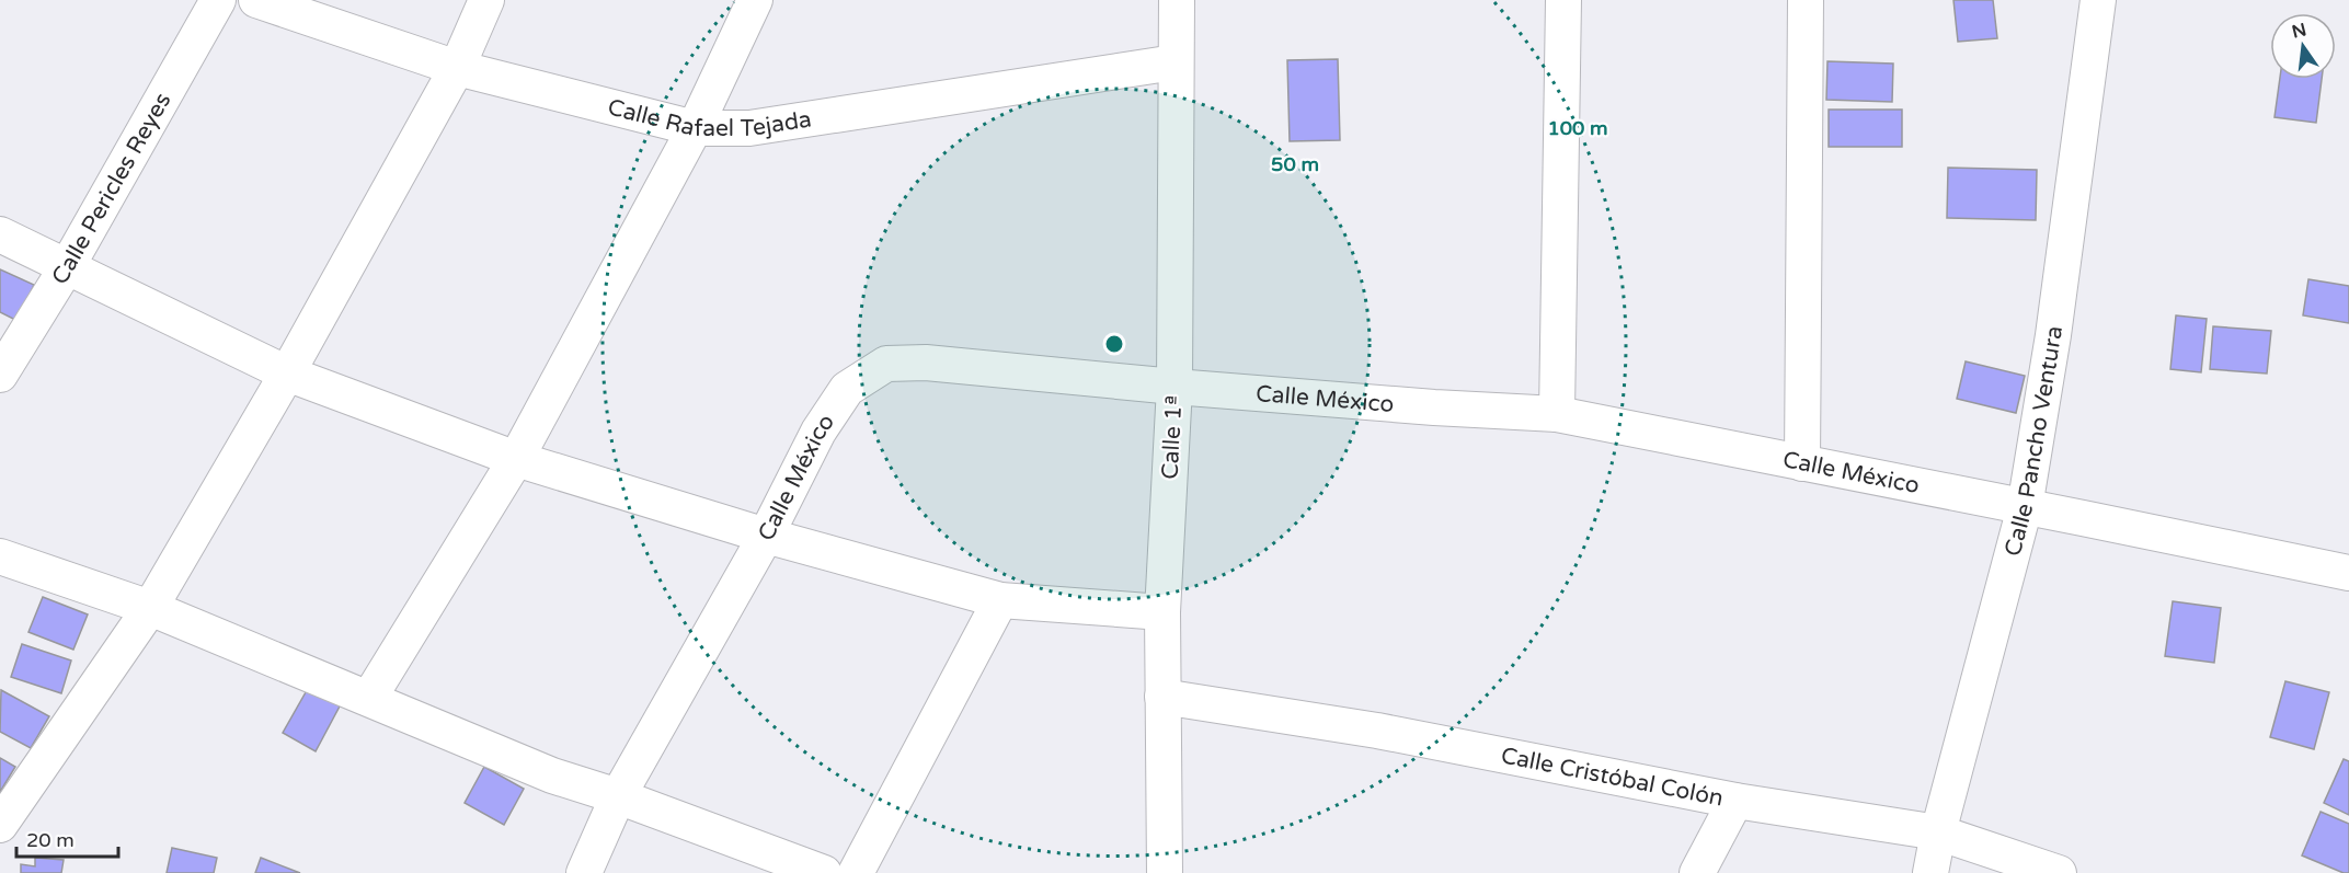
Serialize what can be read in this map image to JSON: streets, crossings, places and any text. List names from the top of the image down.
{
  "streets": {
    "street": [
      "Calle Rafael Tejada",
      "Calle Pericles Reyes",
      "Calle México",
      "Calle 1ª",
      "Calle Pancho Ventura",
      "Calle Cristóbal Colón"
    ]
  },
  "crossings": [
    ["Calle Rafael Tejada", "Calle 1ª"],
    ["Calle México", "Calle 1ª"],
    ["Calle México", "Calle Pancho Ventura"],
    ["Calle 1ª", "Calle Cristóbal Colón"],
    ["Calle Pancho Ventura", "Calle Cristóbal Colón"]
  ],
  "scale_bar": "20 m",
  "north": "top",
  "rings": ["100 m", "50 m"]
}
